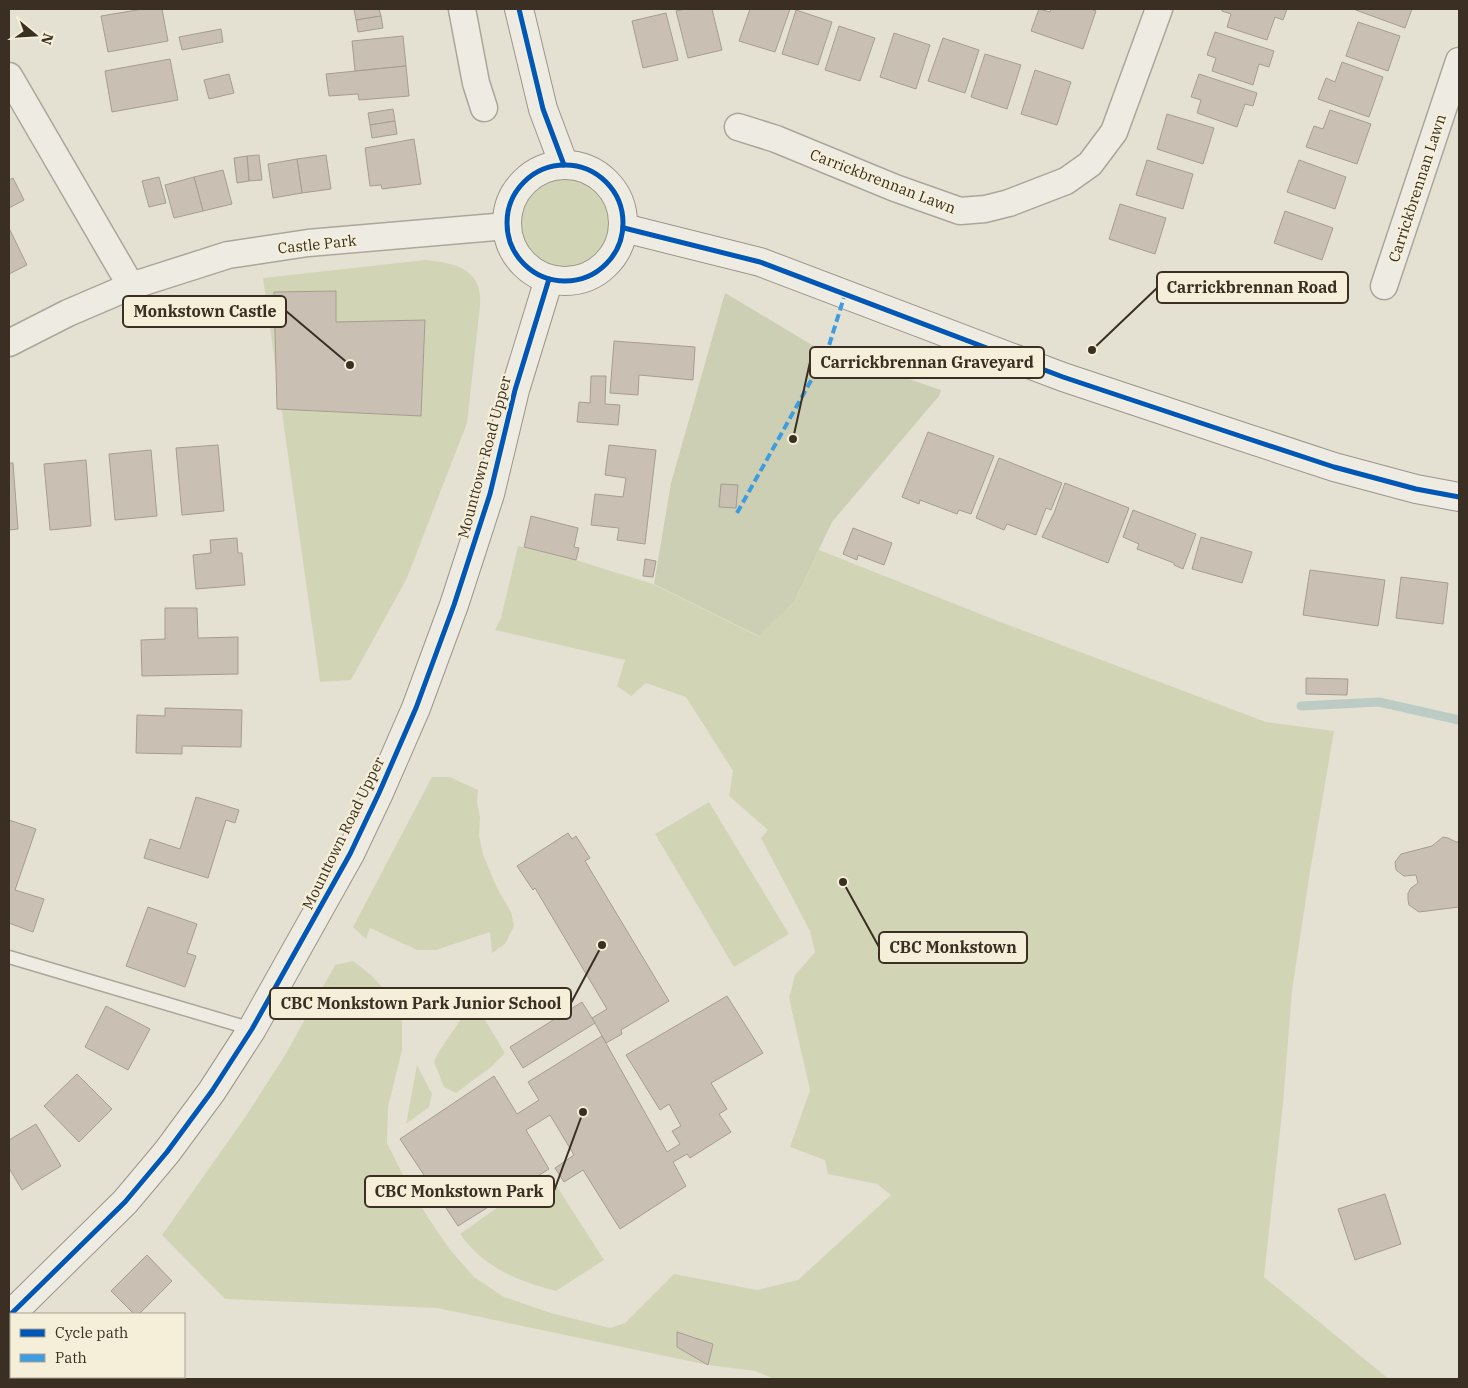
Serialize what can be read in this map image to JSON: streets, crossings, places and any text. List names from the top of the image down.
{
  "streets": {
    "main road": ["Mounttown Road Upper"],
    "street": ["Carrickbrennan Lawn", "Castle Park"]
  },
  "crossings": [
    ["Castle Park", "Mounttown Road Upper"]
  ],
  "places": [
    "Carrickbrennan Road",
    "Monkstown Castle",
    "Carrickbrennan Graveyard",
    "CBC Monkstown",
    "CBC Monkstown Park Junior School",
    "CBC Monkstown Park"
  ],
  "legend": ["Cycle path", "Path"],
  "north": "right"
}
